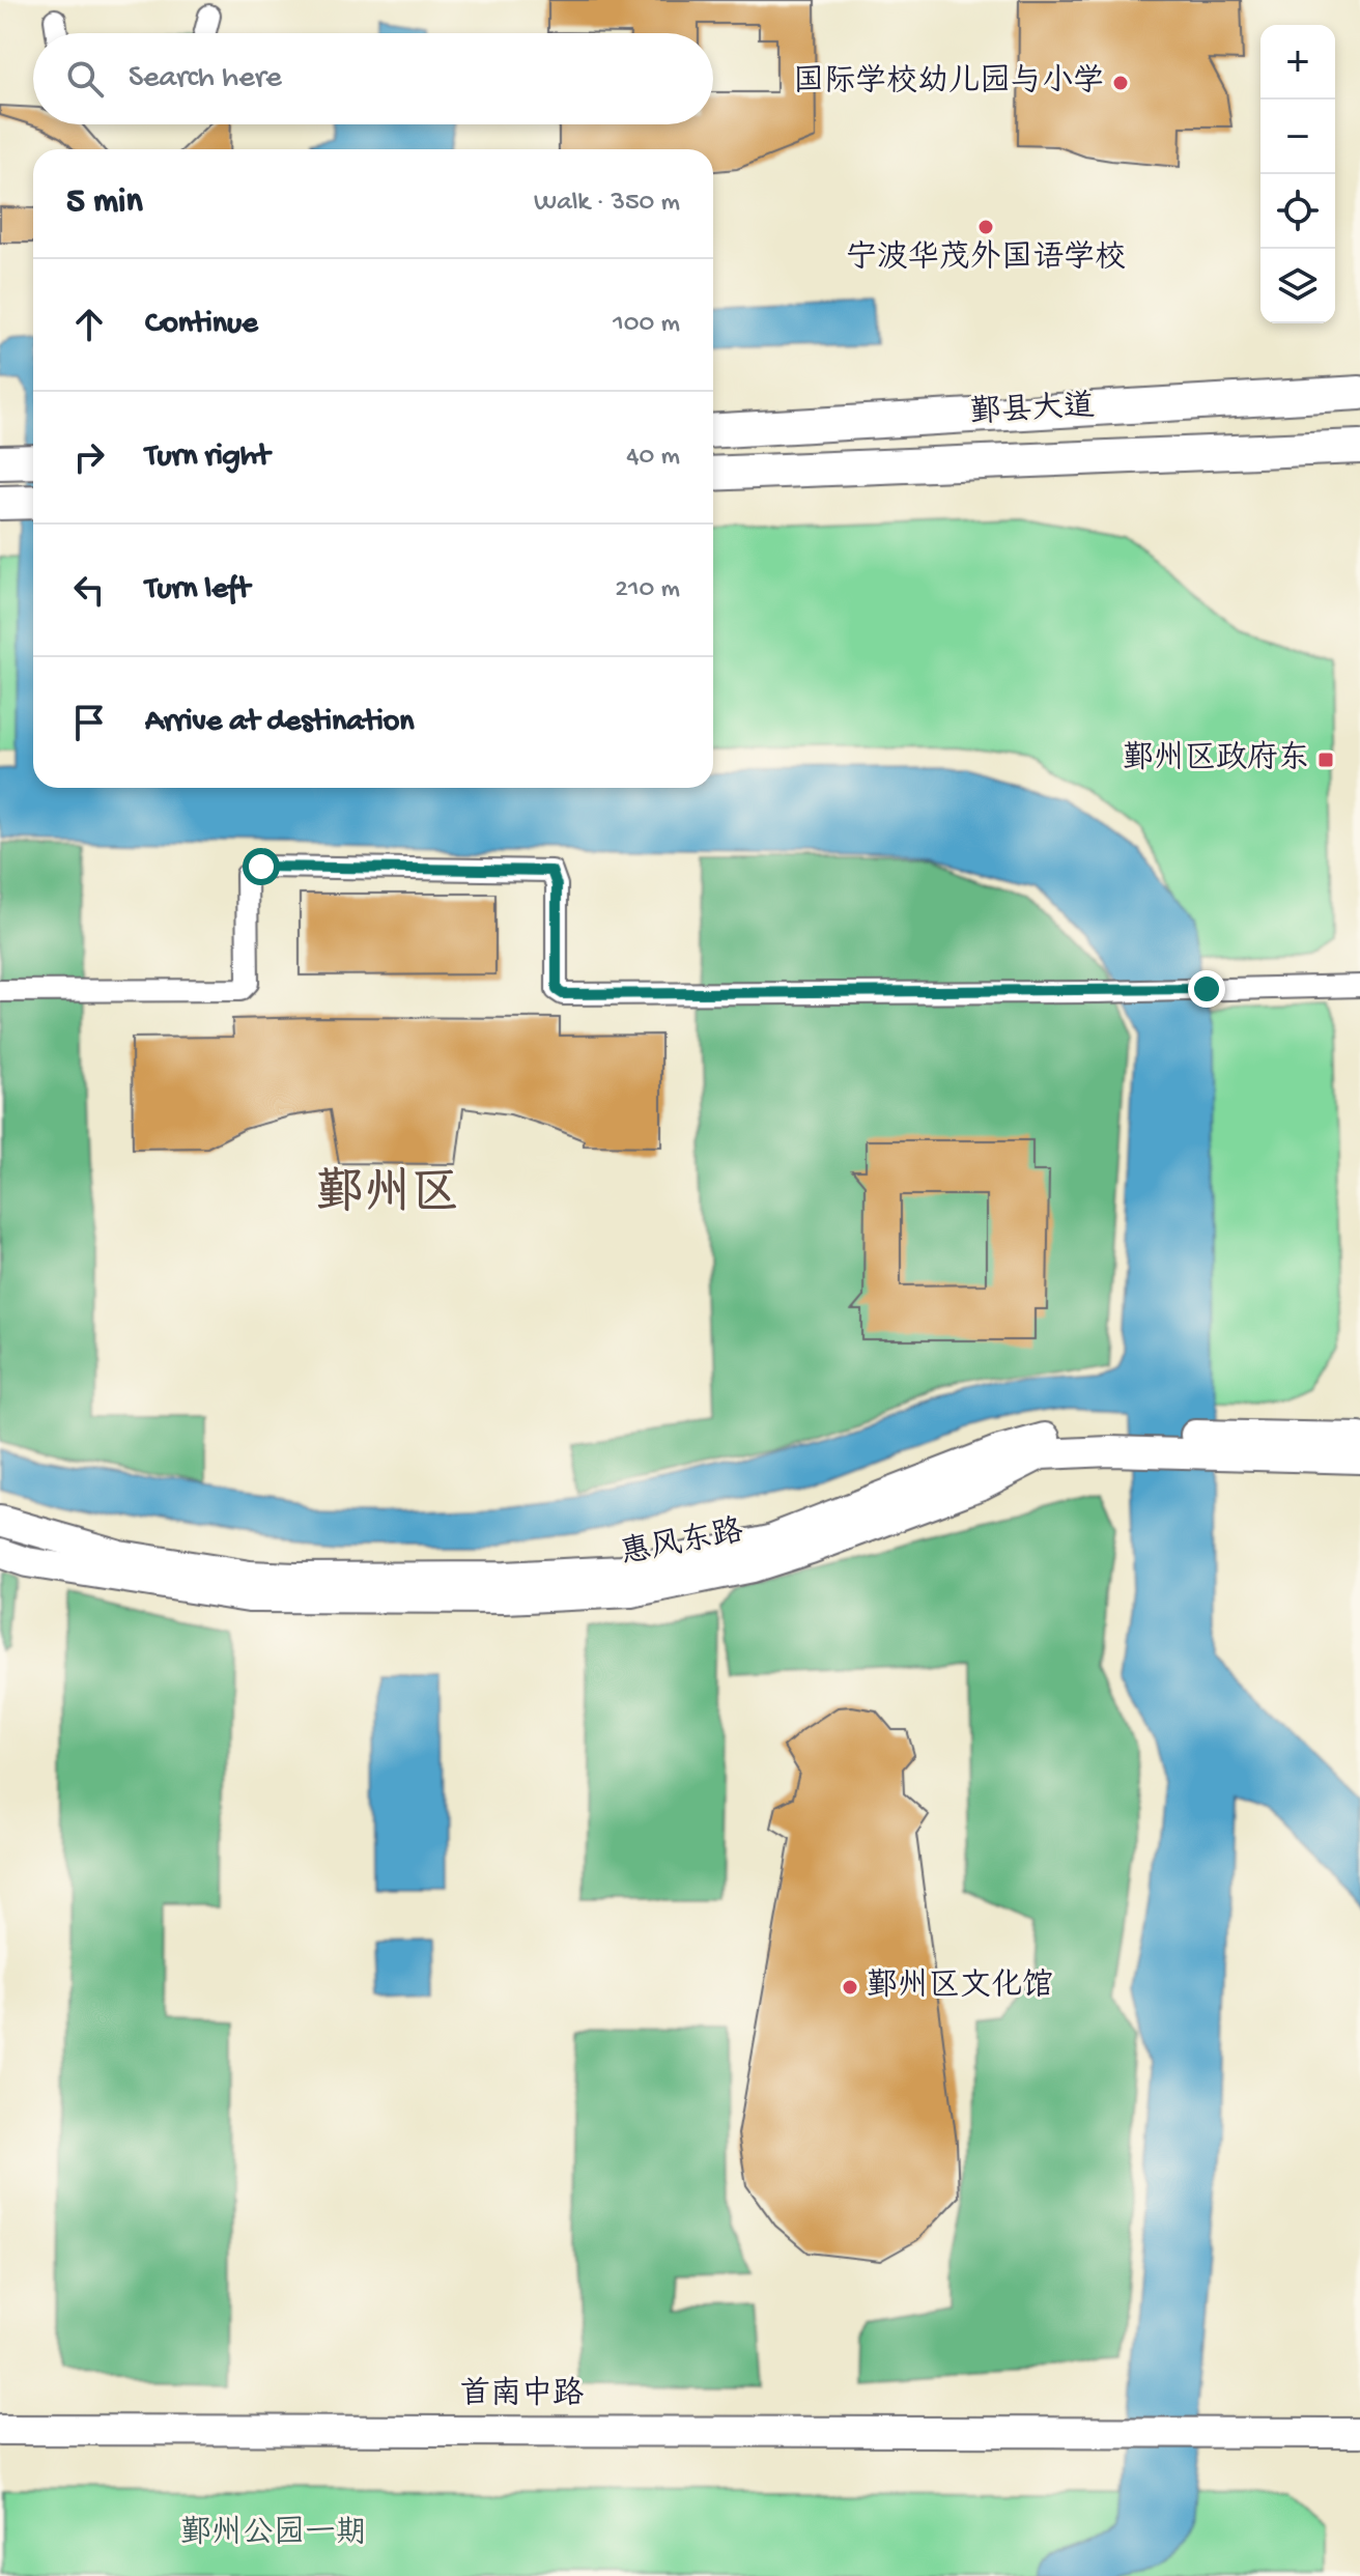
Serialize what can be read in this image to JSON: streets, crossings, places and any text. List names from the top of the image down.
{
  "streets": {
    "main road": ["鄞县大道"],
    "street": ["惠风东路", "首南中路"]
  },
  "districts": ["鄞州区"],
  "parks": ["鄞州公园一期"],
  "places": {
    "other": ["国际学校幼儿园与小学", "宁波华茂外国语学校", "鄞州区文化馆"],
    "transit": ["鄞州区政府东"]
  },
  "page": {
    "map_buttons": ["+", "−"],
    "search": "Search here",
    "heading": ["5 min", "Walk · 350 m"],
    "list": [
      ["Continue", "100 m"],
      ["Turn right", "40 m"],
      ["Turn left", "210 m"],
      "Arrive at destination"
    ]
  }
}
